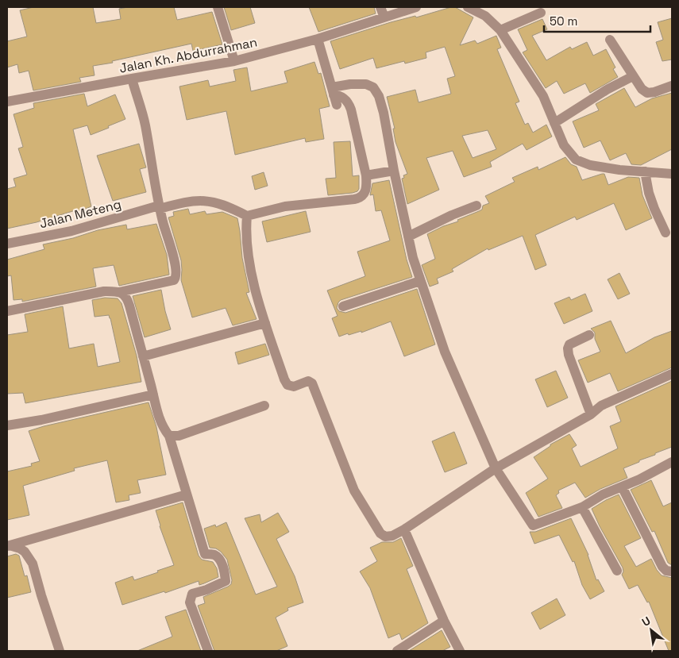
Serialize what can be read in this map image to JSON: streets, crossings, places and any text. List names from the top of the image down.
{
  "streets": {
    "street": ["Jalan Kh. Abdurrahman", "Jalan Meteng"]
  },
  "scale_bar": "50 m",
  "north": "top left"
}
